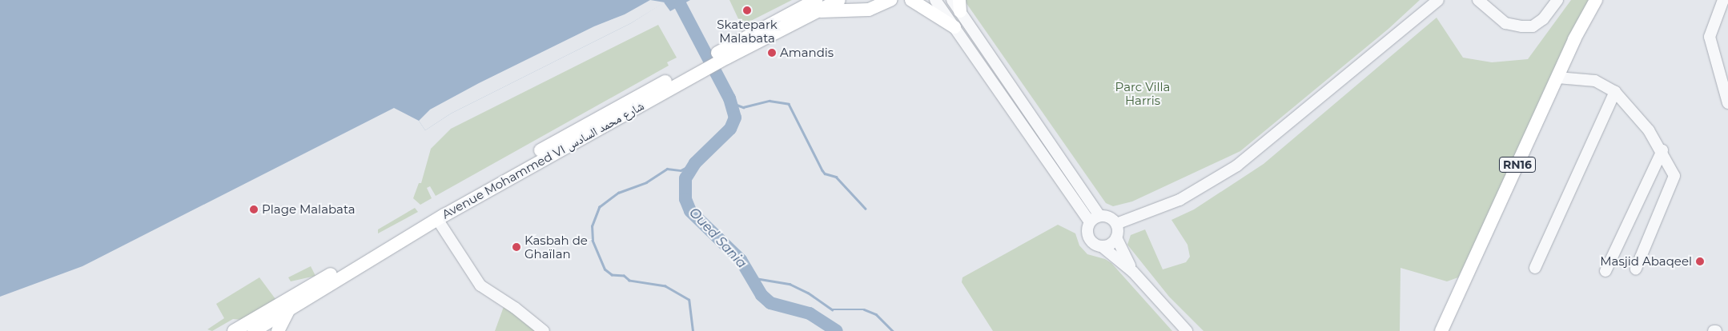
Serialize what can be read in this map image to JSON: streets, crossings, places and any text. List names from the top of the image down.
{
  "streets": {
    "main road": ["Avenue Mohammed VI شارع محمد السادس", "RN16"]
  },
  "water": ["Oued Sania"],
  "parks": ["Parc Villa Harris"],
  "places": [
    "Skatepark Malabata",
    "Amandis",
    "Plage Malabata",
    "Kasbah de Ghaïlan",
    "Masjid Abaqeel"
  ]
}
